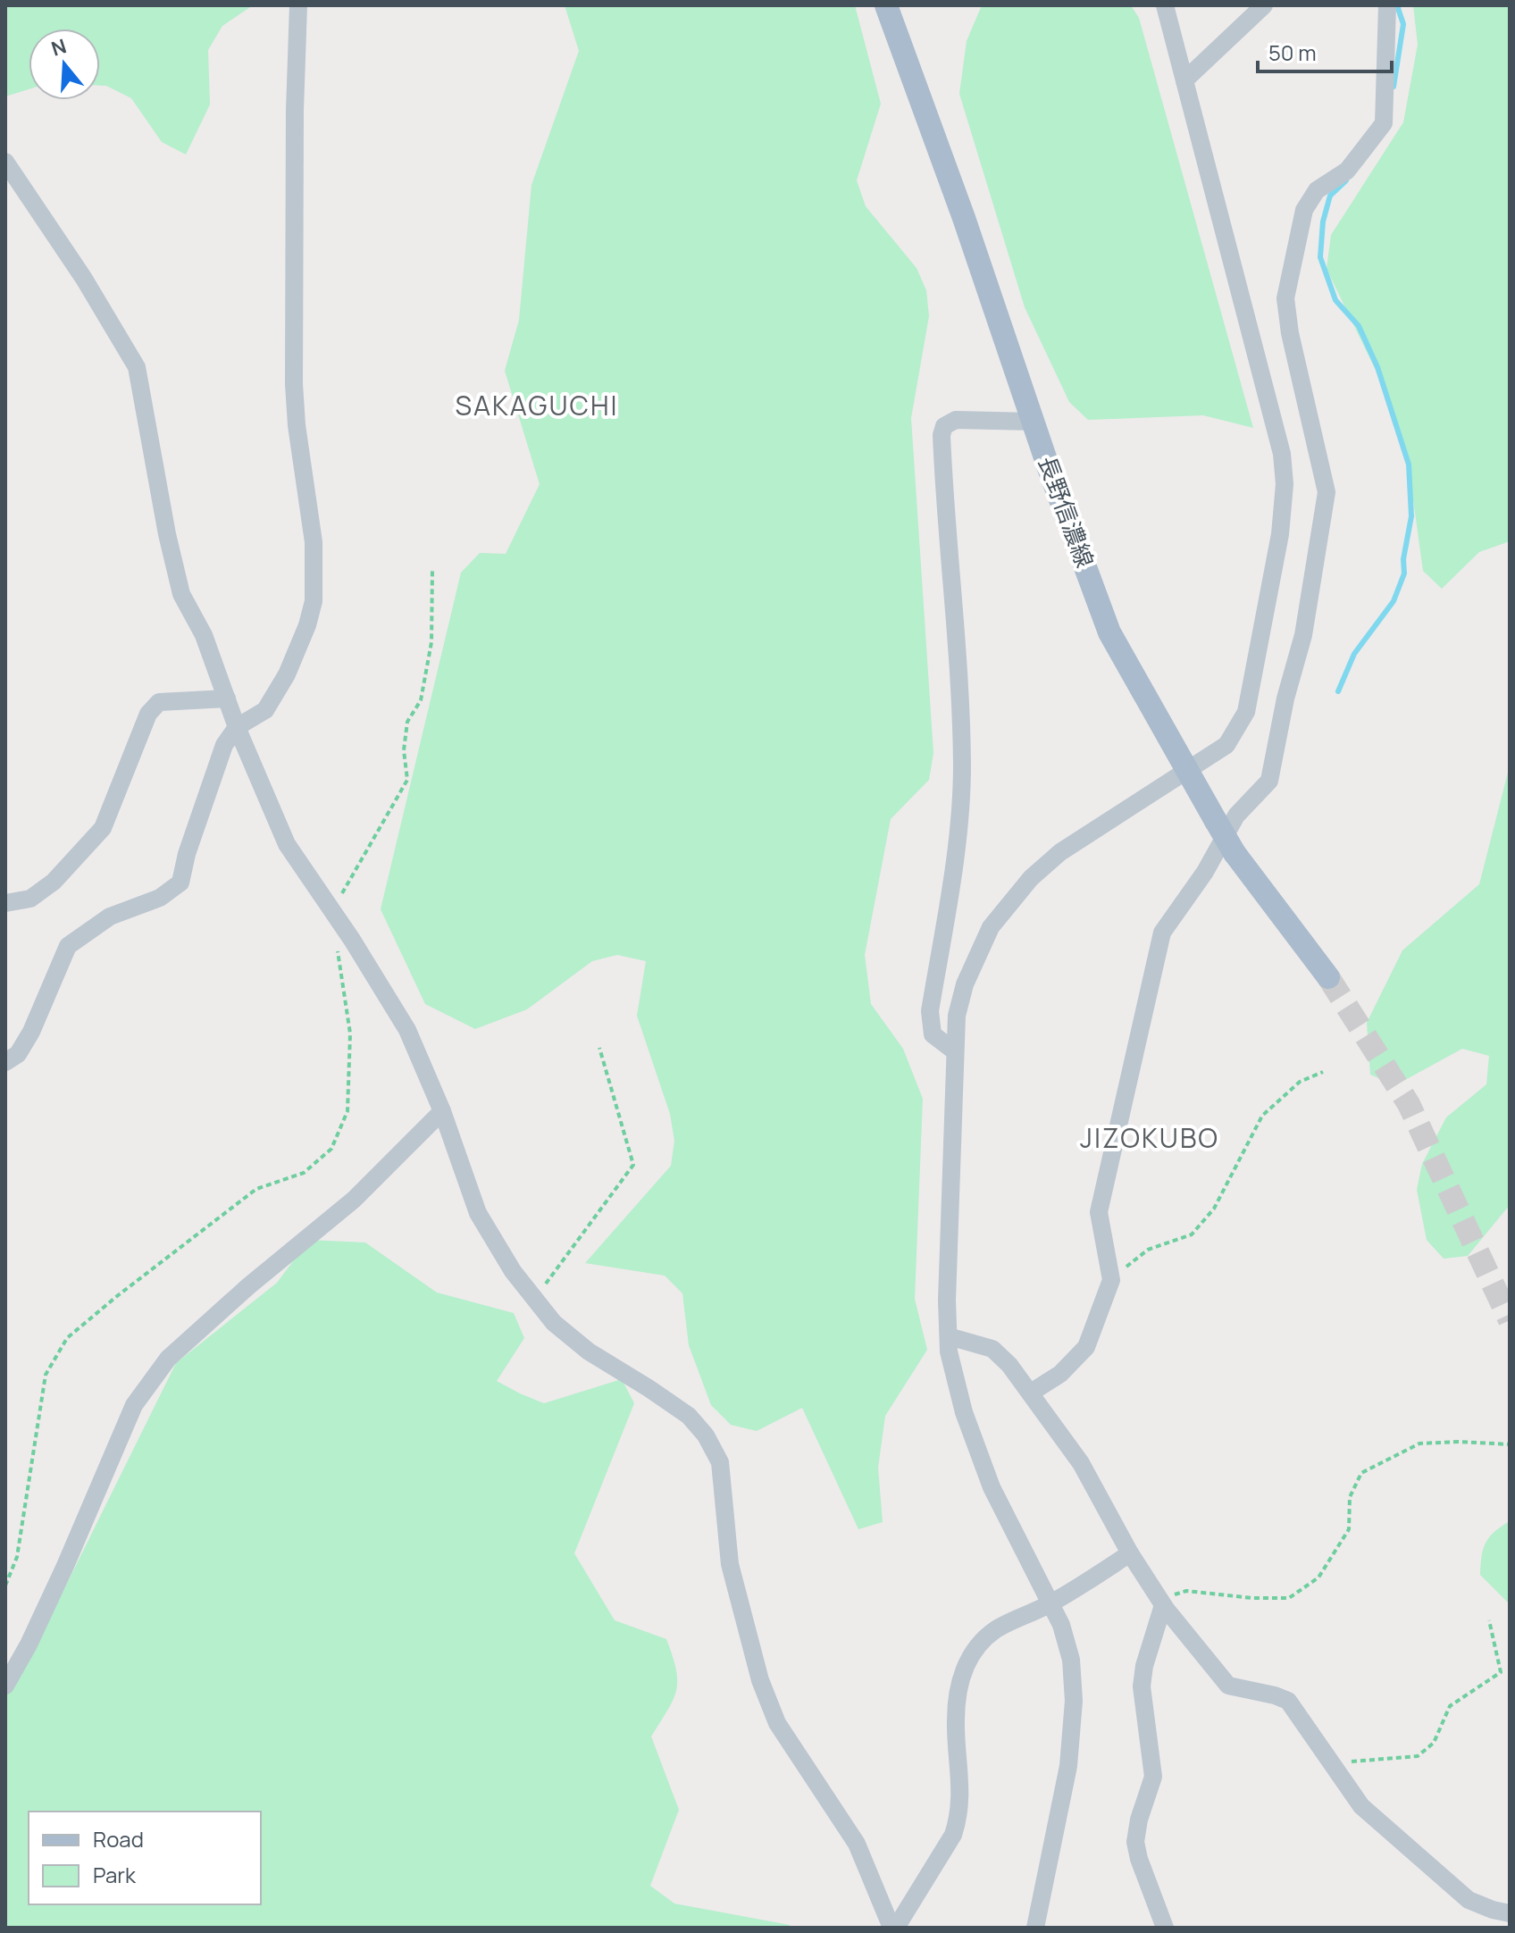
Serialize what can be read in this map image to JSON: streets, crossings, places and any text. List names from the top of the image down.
{
  "streets": {
    "main road": ["長野信濃線"]
  },
  "districts": ["SAKAGUCHI", "JIZOKUBO"],
  "legend": ["Road", "Park"],
  "scale_bar": "50 m",
  "north": "top"
}
